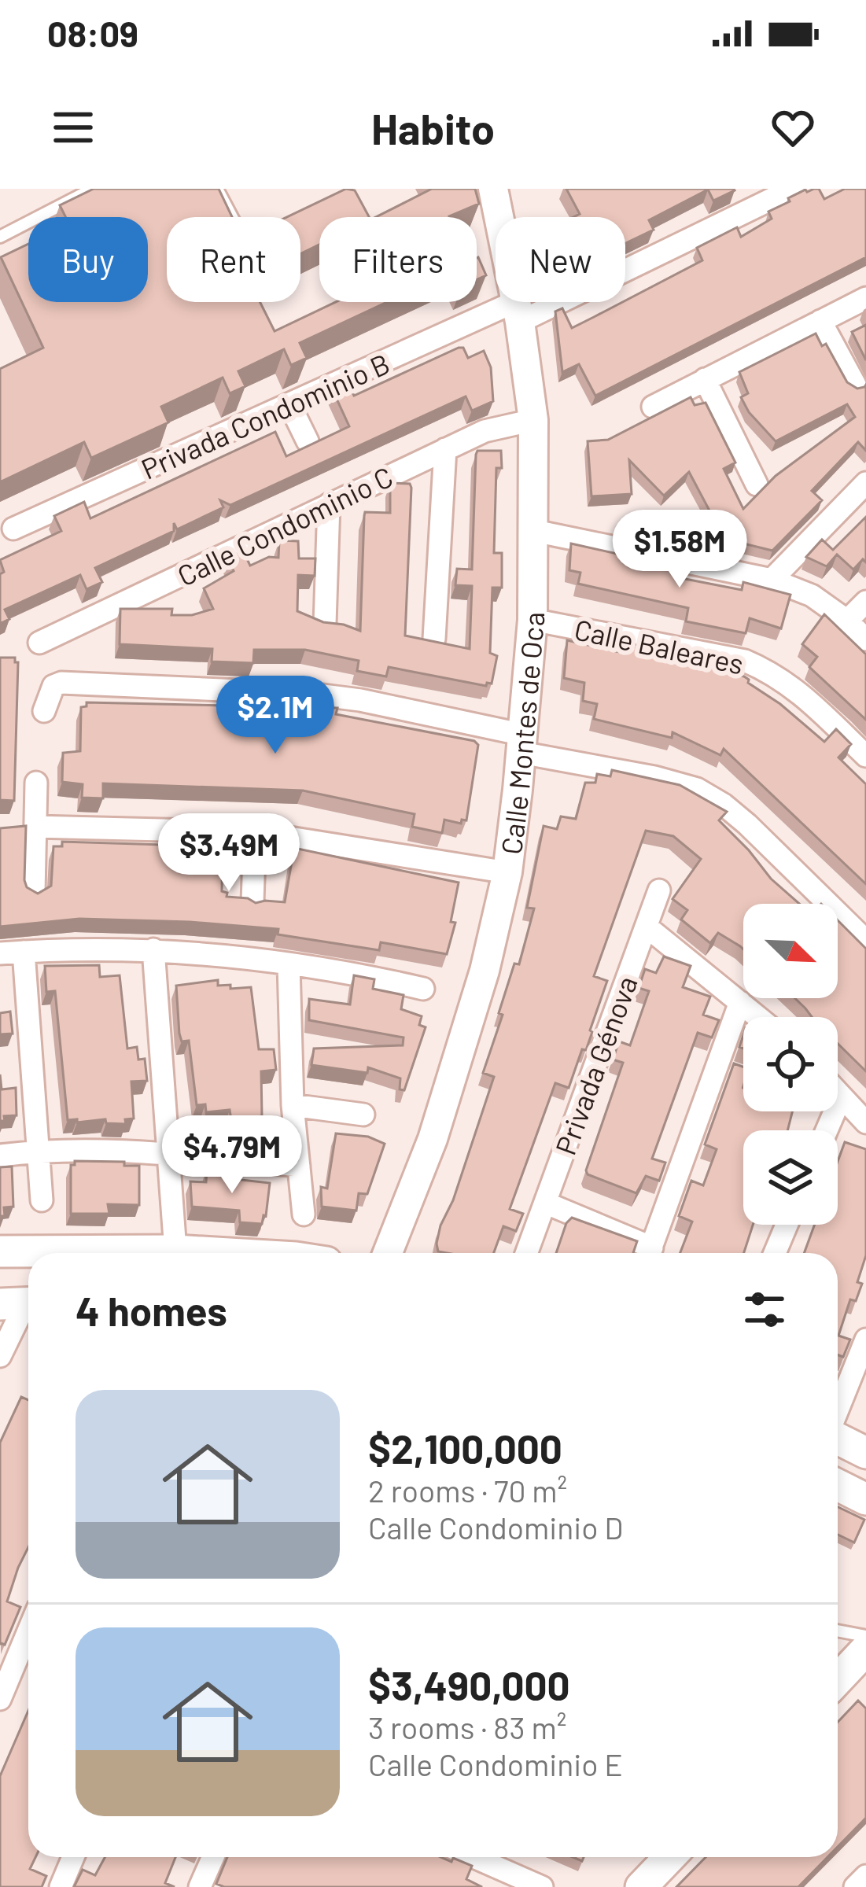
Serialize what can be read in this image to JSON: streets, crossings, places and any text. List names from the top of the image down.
{
  "streets": {
    "street": [
      "Privada Condominio B",
      "Calle Condominio C",
      "Calle Baleares",
      "Calle Montes de Oca",
      "Privada Génova"
    ]
  },
  "crossings": [
    ["Privada Condominio B", "Calle Montes de Oca"],
    ["Calle Condominio C", "Calle Montes de Oca"],
    ["Calle Baleares", "Calle Montes de Oca"]
  ],
  "north": "bottom right",
  "page": {
    "status": "08:09",
    "header": "Habito",
    "chip": [
      "Buy",
      "Rent",
      "Filters",
      "New"
    ],
    "price": [
      "$1.58M",
      "$2.1M",
      "$3.49M",
      "$4.79M"
    ],
    "heading": "4 homes",
    "list": [
      {
        "name": "$2,100,000",
        "note": "2 rooms · 70 m² · Calle Condominio D"
      },
      {
        "name": "$3,490,000",
        "note": "3 rooms · 83 m² · Calle Condominio E"
      }
    ]
  }
}
